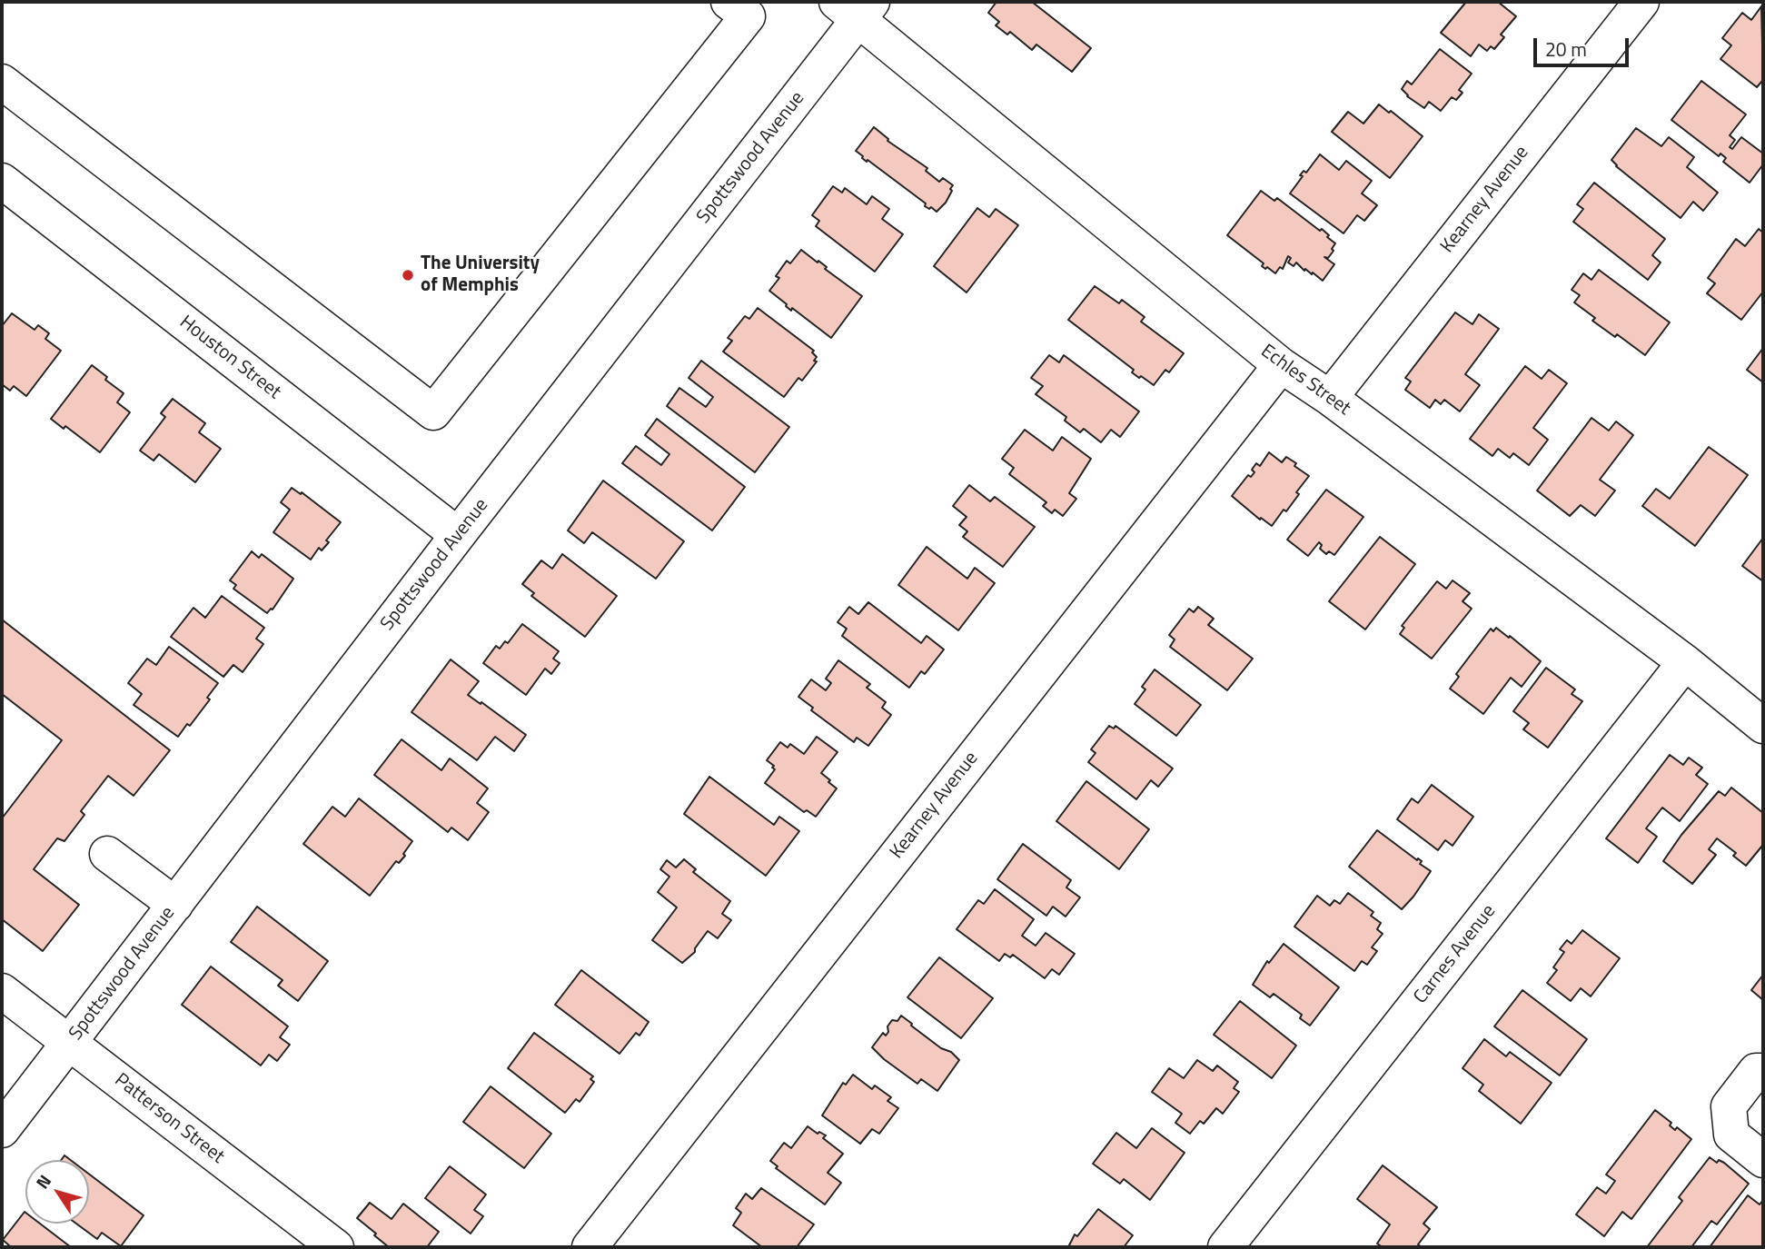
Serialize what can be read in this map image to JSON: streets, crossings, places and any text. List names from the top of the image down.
{
  "streets": {
    "street": [
      "Spottswood Avenue",
      "Kearney Avenue",
      "Houston Street",
      "Echles Street",
      "Carnes Avenue",
      "Patterson Street"
    ]
  },
  "crossings": [
    ["Spottswood Avenue", "Houston Street"],
    ["Spottswood Avenue", "Echles Street"],
    ["Spottswood Avenue", "Patterson Street"],
    ["Kearney Avenue", "Echles Street"],
    ["Echles Street", "Carnes Avenue"]
  ],
  "places": ["The University of Memphis"],
  "scale_bar": "20 m",
  "north": "top left"
}
